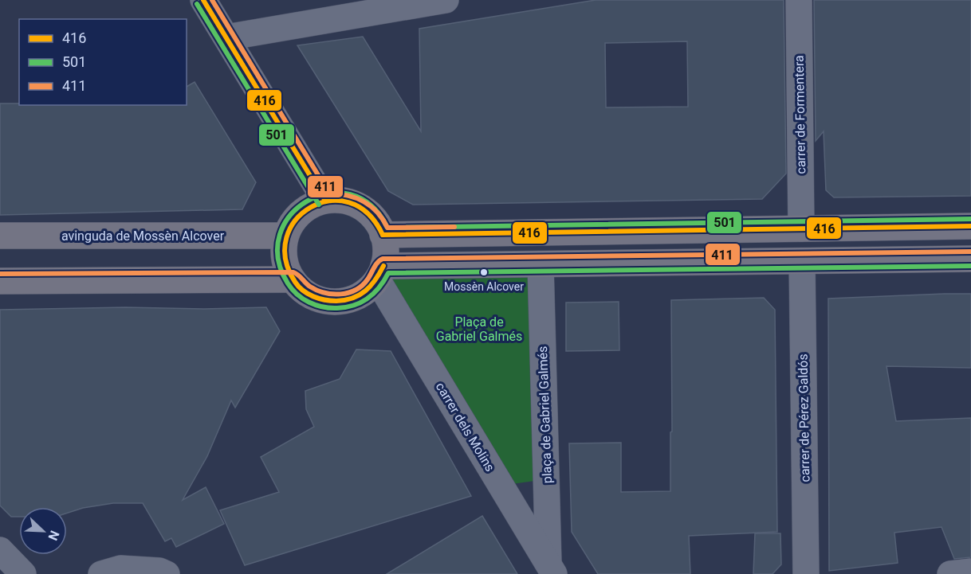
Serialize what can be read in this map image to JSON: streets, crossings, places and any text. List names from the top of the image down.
{
  "streets": {
    "main road": ["avinguda de Mossèn Alcover"],
    "street": [
      "carrer de Formentera",
      "plaça de Gabriel Galmés",
      "carrer de Pérez Galdós",
      "carrer dels Molins"
    ]
  },
  "crossings": [
    ["avinguda de Mossèn Alcover", "carrer dels Molins"],
    ["plaça de Gabriel Galmés", "carrer dels Molins"]
  ],
  "parks": ["Plaça de Gabriel Galmés"],
  "places": ["Mossèn Alcover"],
  "lines": ["transit line 416", "transit line 411", "transit line 501"],
  "legend": ["416", "501", "411"],
  "north": "bottom right"
}
